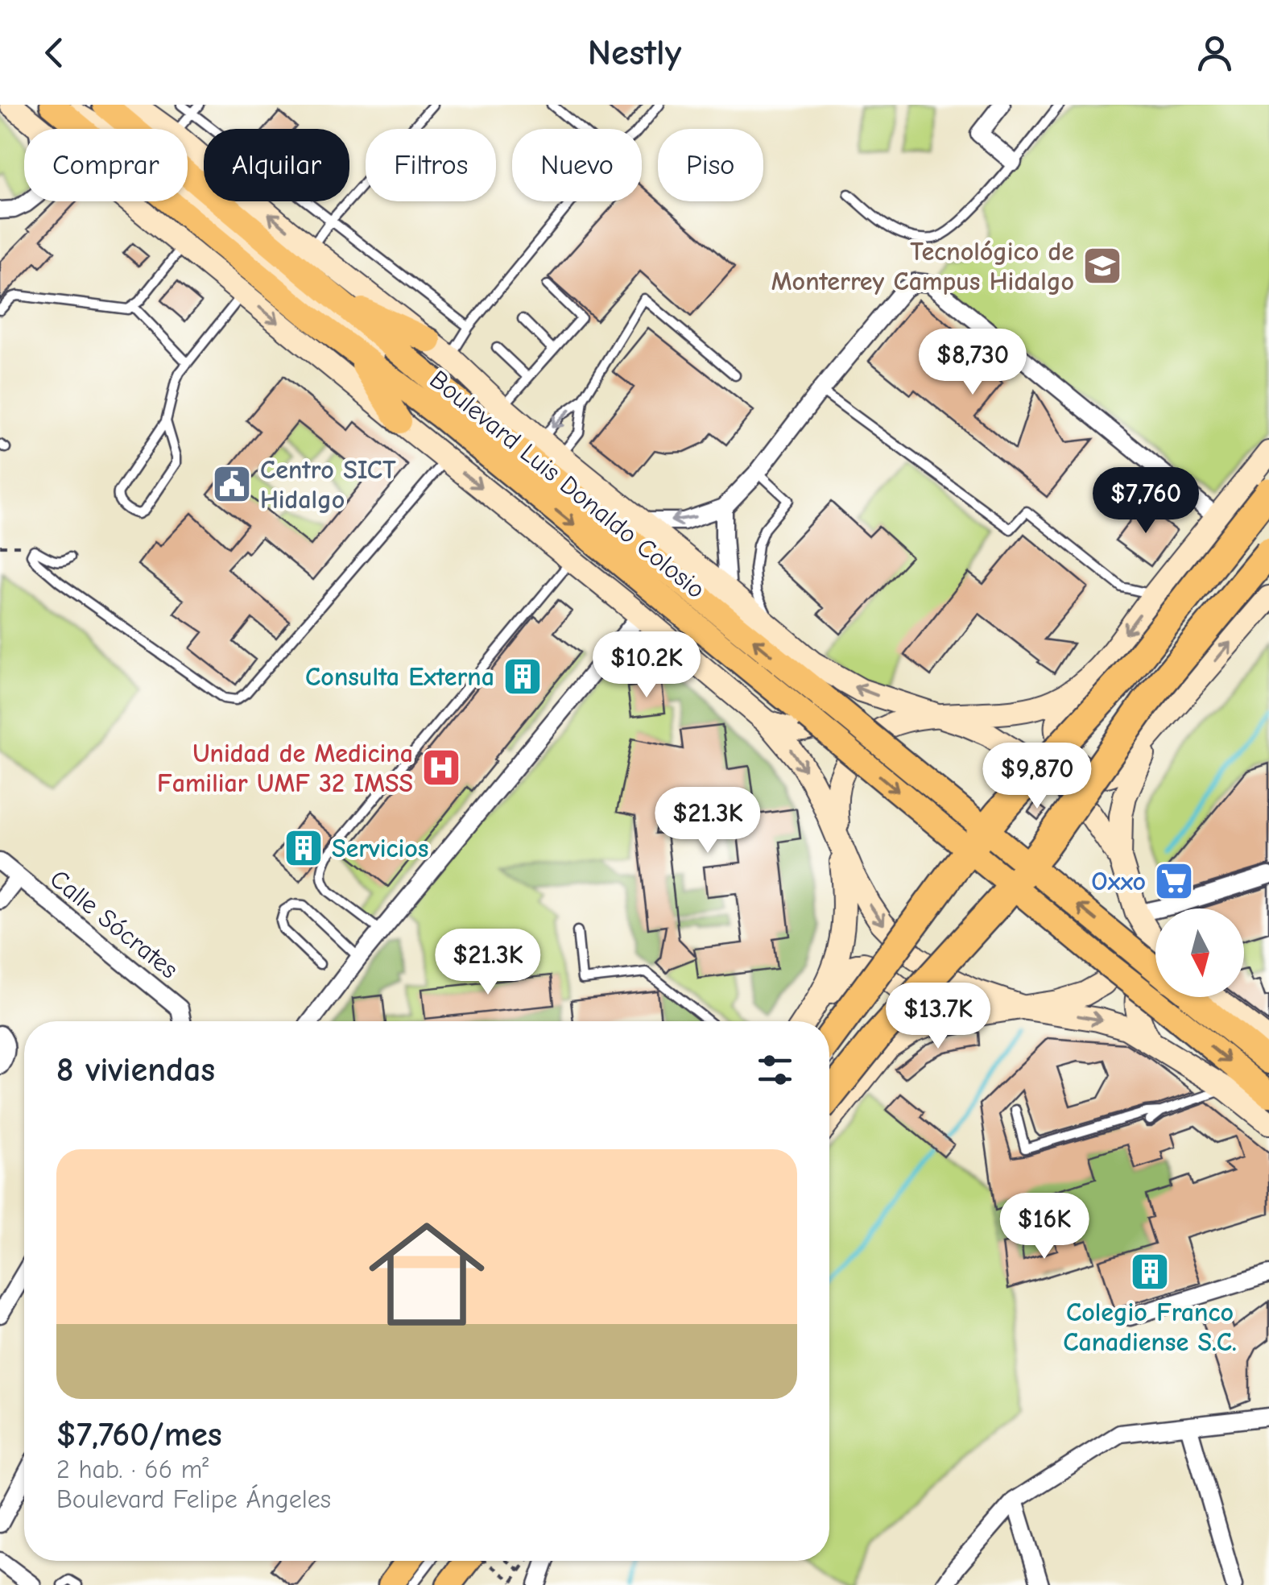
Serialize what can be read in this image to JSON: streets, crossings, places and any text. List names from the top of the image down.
{
  "streets": {
    "main road": ["Boulevard Luis Donaldo Colosio"],
    "street": ["Calle Sócrates"]
  },
  "places": {
    "school or university": ["Tecnológico de Monterrey Campus Hidalgo"],
    "public building": ["Centro SICT Hidalgo"],
    "building": ["Consulta Externa", "Servicios", "Colegio Franco Canadiense S.C."],
    "hospital": ["Unidad de Medicina Familiar UMF 32 IMSS"],
    "supermarket": ["Oxxo"]
  },
  "north": "bottom",
  "page": {
    "header": "Nestly",
    "chip": [
      "Comprar",
      "Alquilar",
      "Filtros",
      "Nuevo",
      "Piso"
    ],
    "price": [
      "$8,730",
      "$7,760",
      "$10.2K",
      "$9,870",
      "$21.3K",
      "$21.3K",
      "$13.7K",
      "$16K"
    ],
    "heading": "8 viviendas",
    "list": [
      {
        "name": "$7,760/mes",
        "note": "2 hab. · 66 m² · Boulevard Felipe Ángeles"
      }
    ]
  }
}
